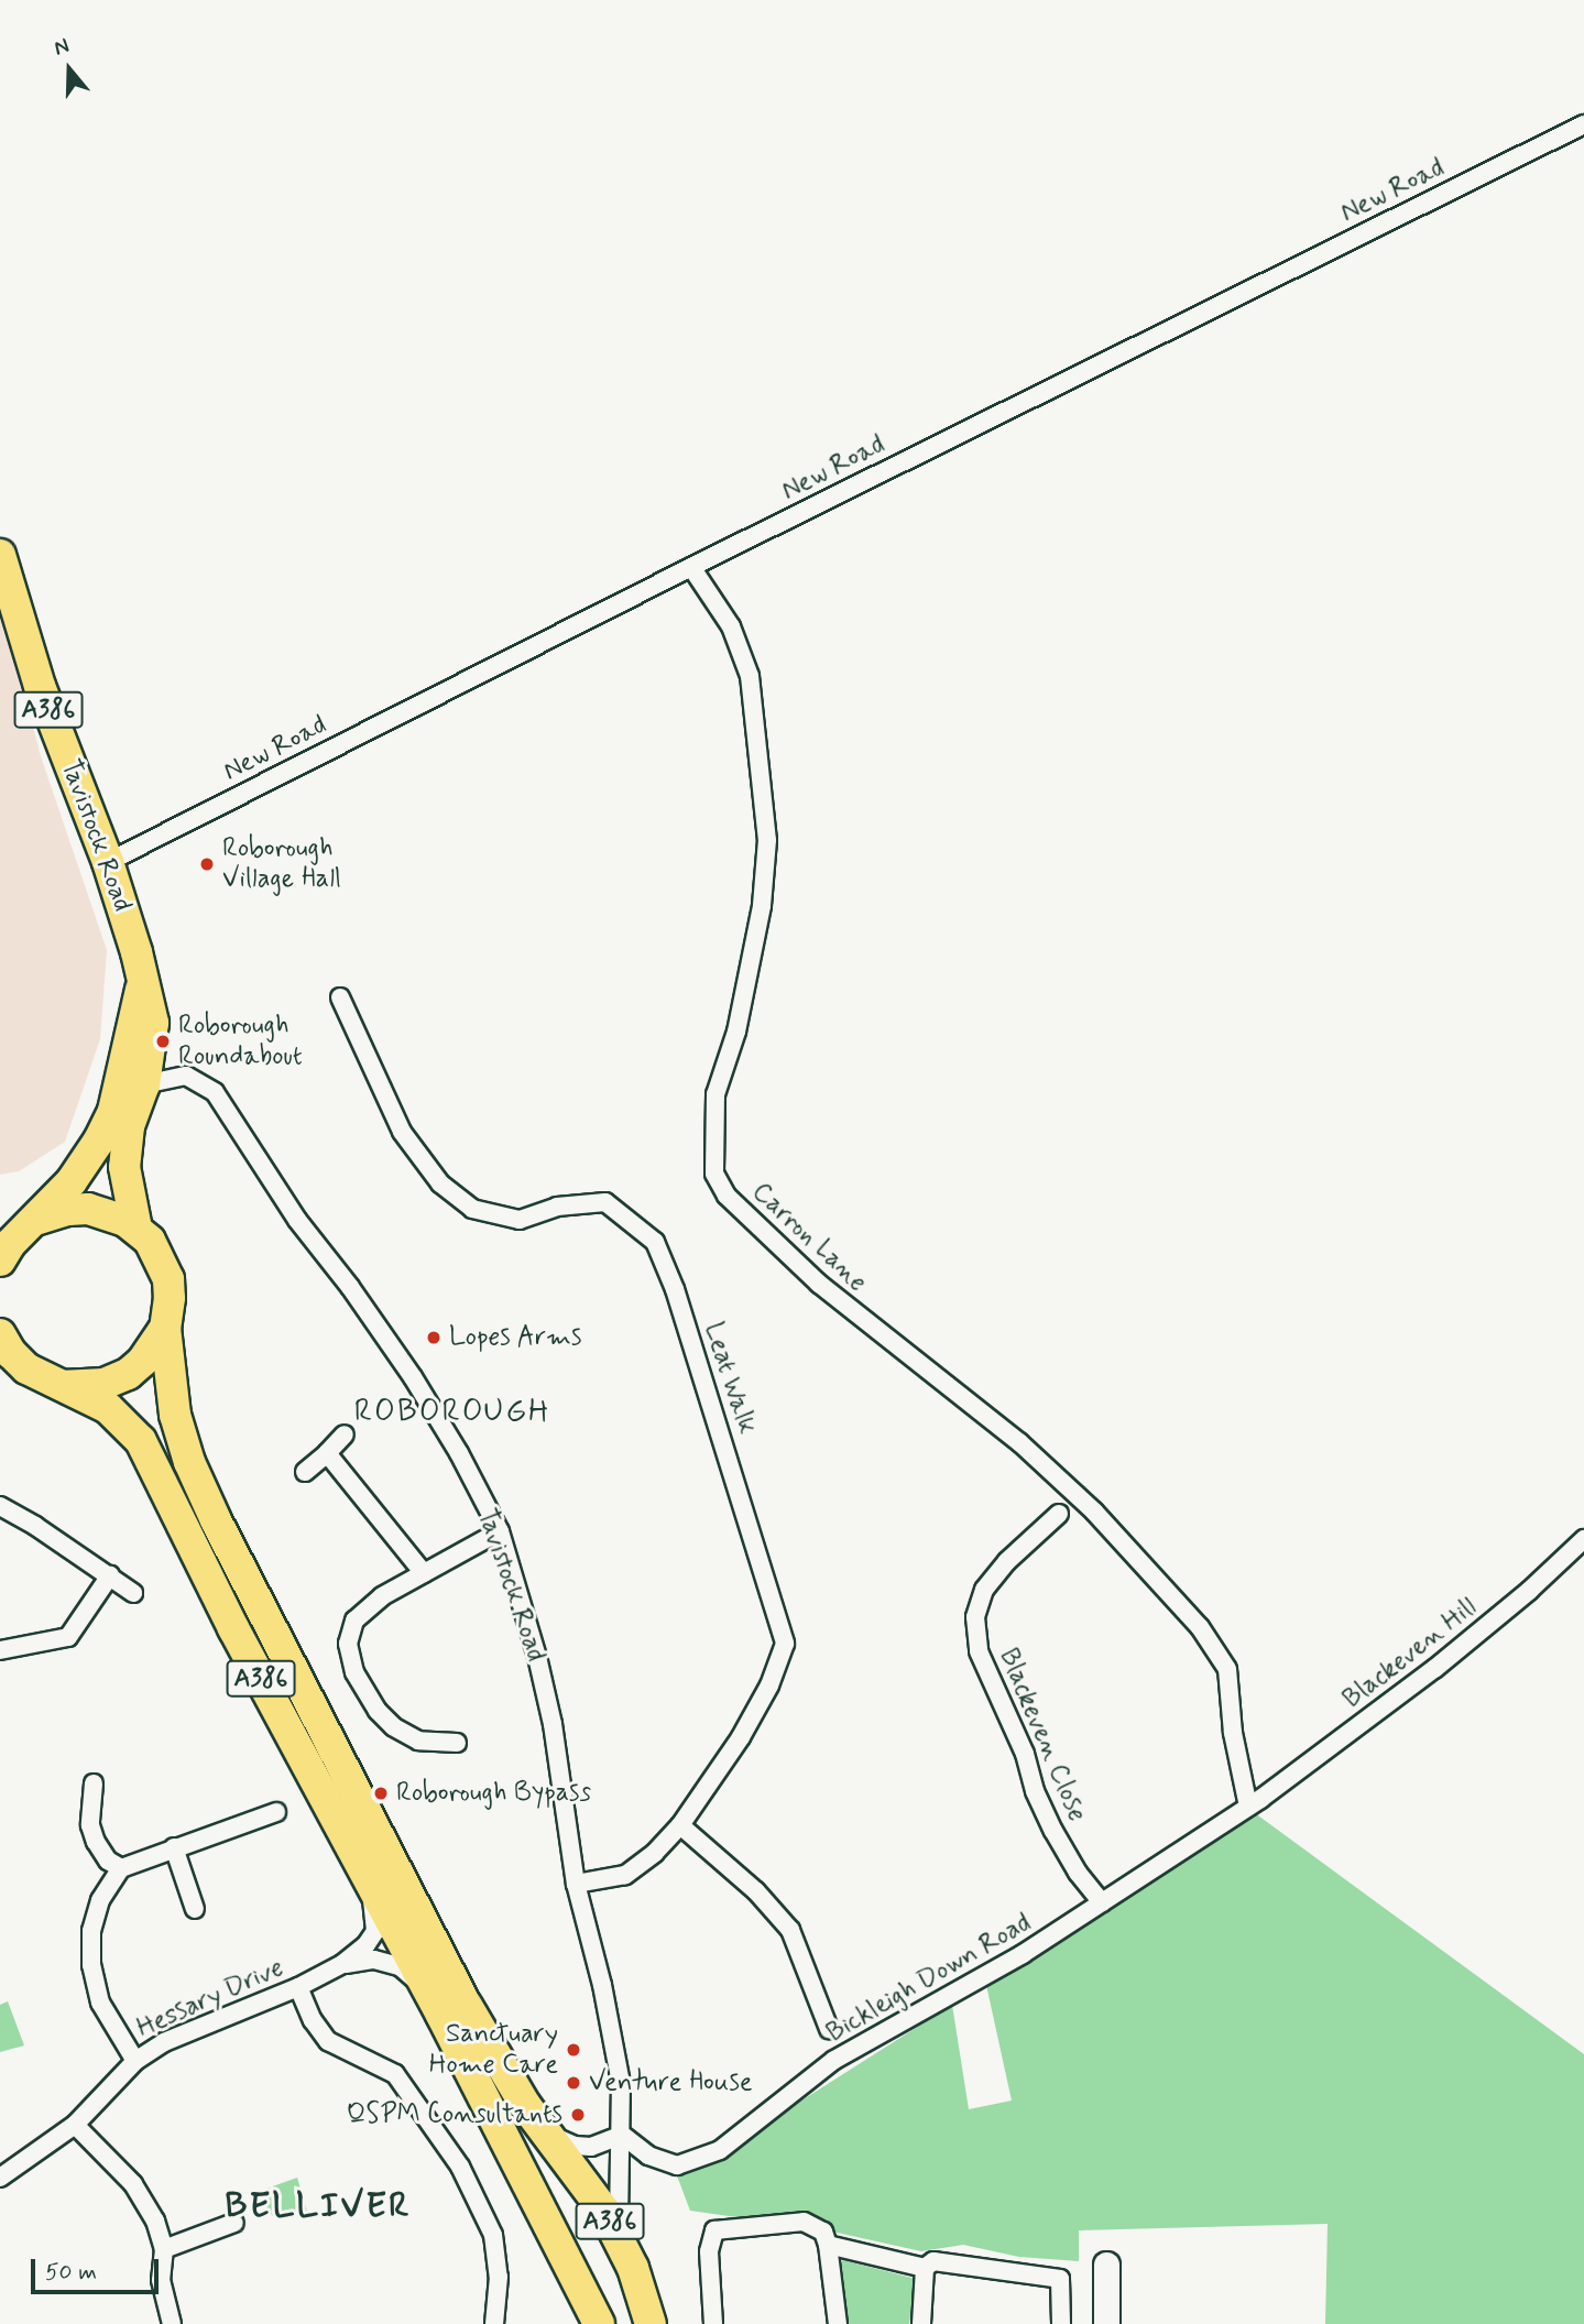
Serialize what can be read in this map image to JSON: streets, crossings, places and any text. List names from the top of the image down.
{
  "streets": {
    "highway": ["A386", "Tavistock Road"],
    "street": [
      "New Road",
      "Carron Lane",
      "Leat Walk",
      "Blackeven Hill",
      "Blackeven Close",
      "Bickleigh Down Road",
      "Hessary Drive"
    ]
  },
  "crossings": [
    ["New Road", "Tavistock Road"],
    ["New Road", "Carron Lane"],
    ["Tavistock Road", "Leat Walk"],
    ["Tavistock Road", "Bickleigh Down Road"],
    ["Tavistock Road", "Hessary Drive"],
    ["Carron Lane", "Blackeven Hill"],
    ["Carron Lane", "Bickleigh Down Road"],
    ["Blackeven Hill", "Bickleigh Down Road"],
    ["Blackeven Close", "Bickleigh Down Road"]
  ],
  "districts": ["ROBOROUGH", "BELLIVER"],
  "places": [
    "Roborough Village Hall",
    "Roborough Roundabout",
    "Lopes Arms",
    "Roborough Bypass",
    "Sanctuary Home Care",
    "Venture House",
    "QSPM Consultants"
  ],
  "scale_bar": "50 m",
  "north": "top"
}
